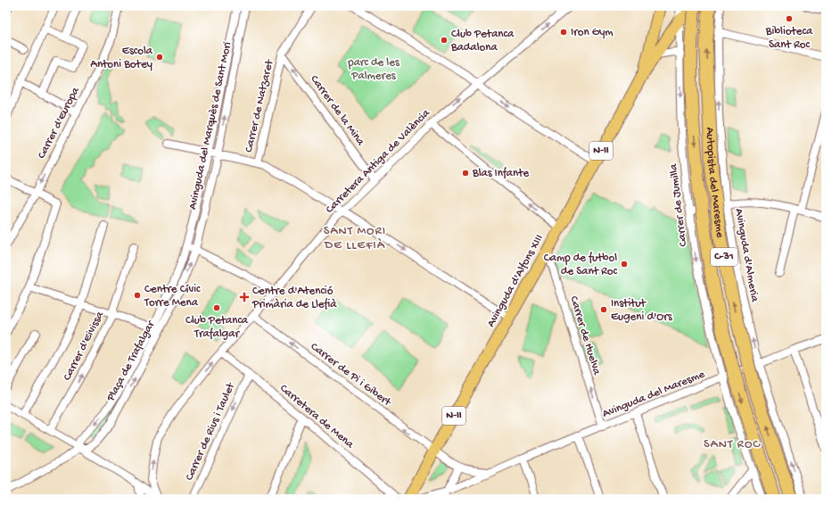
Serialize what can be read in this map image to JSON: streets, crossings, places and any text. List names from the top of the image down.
{
  "streets": {
    "highway": ["Autopista del Maresme", "C-31"],
    "main road": ["N-II", "Avinguda d'Alfons XIII"],
    "street": [
      "Carrer de Natzaret",
      "Carrer de la Mina",
      "Carrer d'Europa",
      "Avinguda del Marquès de Sant Mori",
      "Carretera Antiga de València",
      "Carrer de Jumilla",
      "Avinguda d'Almeria",
      "Carrer de Huelva",
      "Carrer d'Eivissa",
      "Plaça de Trafalgar",
      "Carrer de Pi i Gibert",
      "Avinguda del Maresme",
      "Carretera de Mena",
      "Carrer de Rius i Taulet"
    ]
  },
  "crossings": [
    ["Carrer de Natzaret", "Carrer de la Mina"],
    ["Carrer de la Mina", "Carretera Antiga de València"],
    ["Avinguda del Marquès de Sant Mori", "Plaça de Trafalgar"],
    ["Carretera Antiga de València", "Carrer de Pi i Gibert"],
    ["Carretera Antiga de València", "Carretera de Mena"],
    ["Carrer de Jumilla", "Avinguda d'Alfons XIII"],
    ["Carrer de Jumilla", "Avinguda del Maresme"],
    ["Avinguda d'Almeria", "Avinguda del Maresme"],
    ["Avinguda d'Alfons XIII", "Carrer de Huelva"],
    ["Avinguda d'Alfons XIII", "Carrer de Pi i Gibert"],
    ["Avinguda d'Alfons XIII", "Avinguda del Maresme"],
    ["Carrer de Huelva", "Avinguda del Maresme"],
    ["Carrer de Pi i Gibert", "Avinguda del Maresme"],
    ["Carretera de Mena", "Carrer de Rius i Taulet"]
  ],
  "one_way": [
    "Carrer de la Mina",
    "Carretera Antiga de València",
    "Carrer de Jumilla",
    "Avinguda d'Almeria",
    "Carrer de Huelva",
    "Carrer de Pi i Gibert"
  ],
  "districts": ["SANT MORI DE LLEFIÀ", "SANT ROC"],
  "parks": ["parc de les Palmeres"],
  "places": {
    "other": [
      "Biblioteca Sant Roc",
      "Iron Gym",
      "Club Petanca Badalona",
      "Escola Antoni Botey",
      "Blas Infante",
      "Camp de futbol de Sant Roc",
      "Centre Cívic Torre Mena",
      "Club Petanca Trafalgar",
      "Institut Eugeni d'Ors"
    ],
    "health": ["Centre d'Atenció Primària de Llefià"]
  }
}
